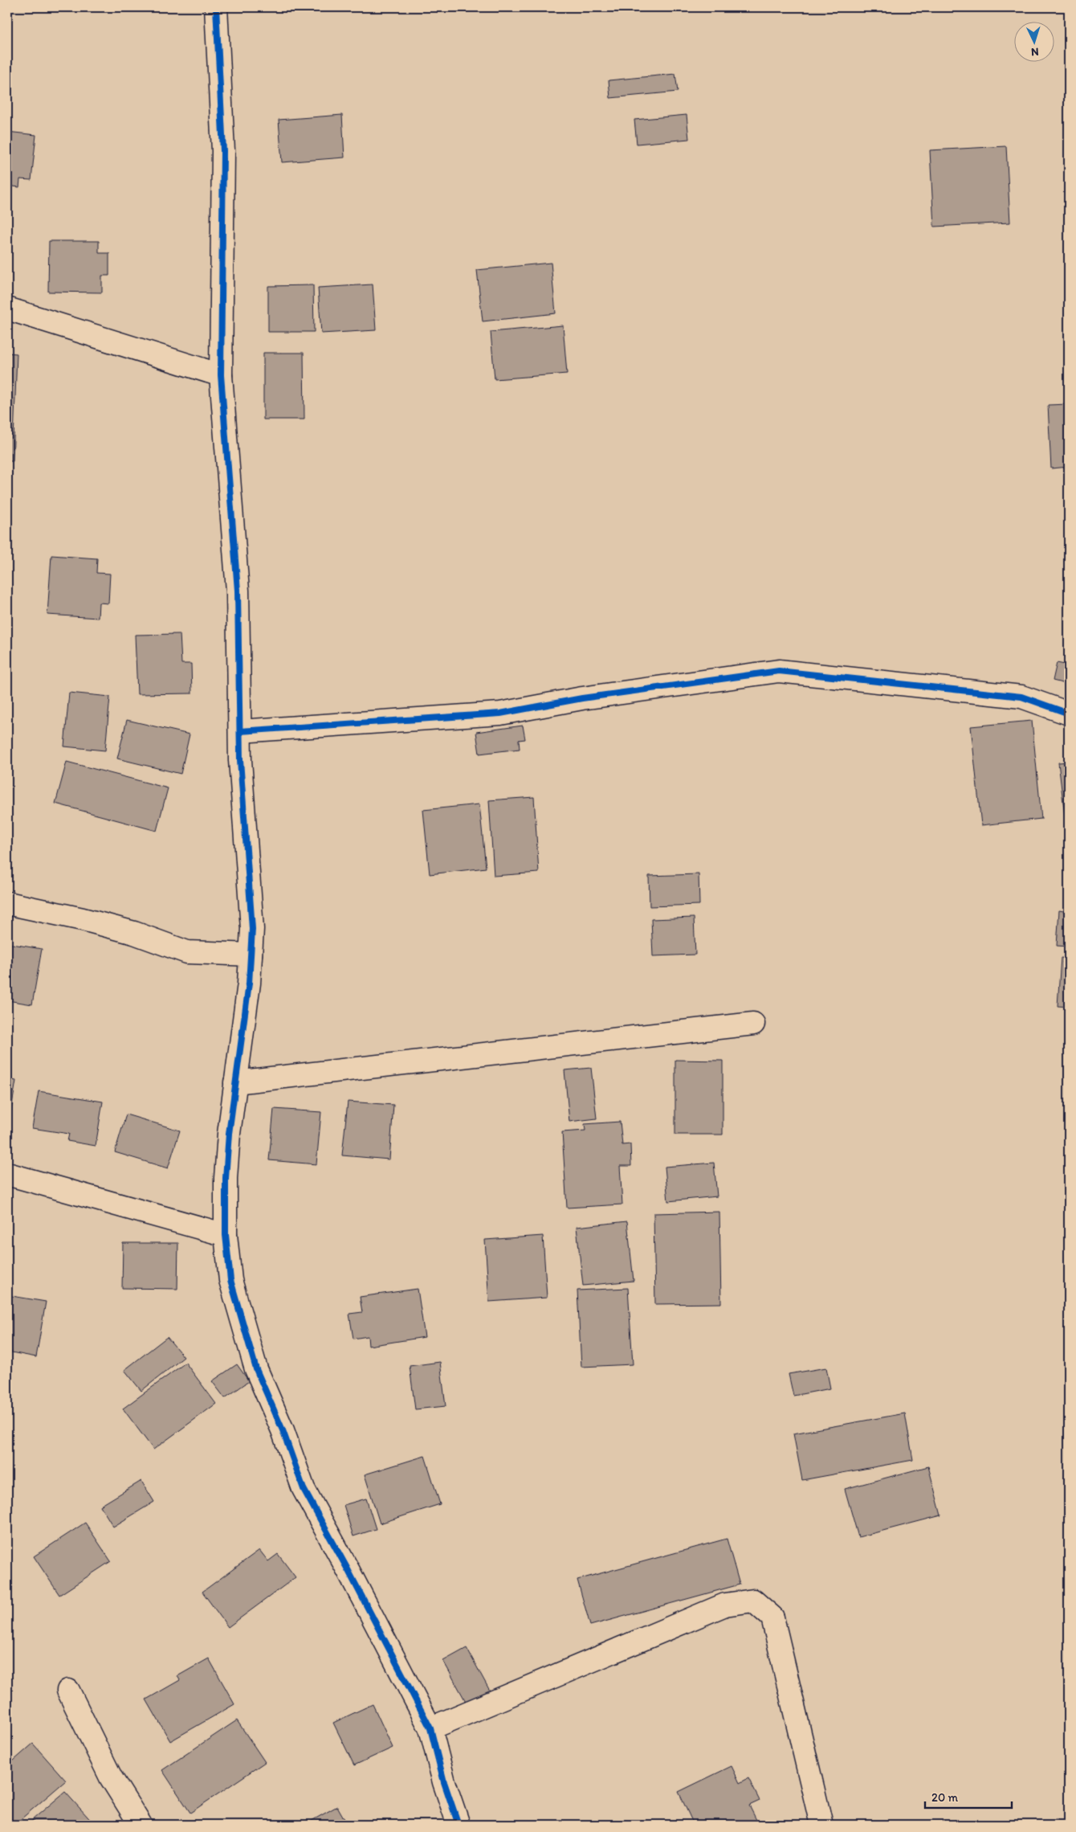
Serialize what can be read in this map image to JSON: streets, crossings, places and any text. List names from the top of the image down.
{
  "scale_bar": "20 m",
  "north": "bottom"
}
